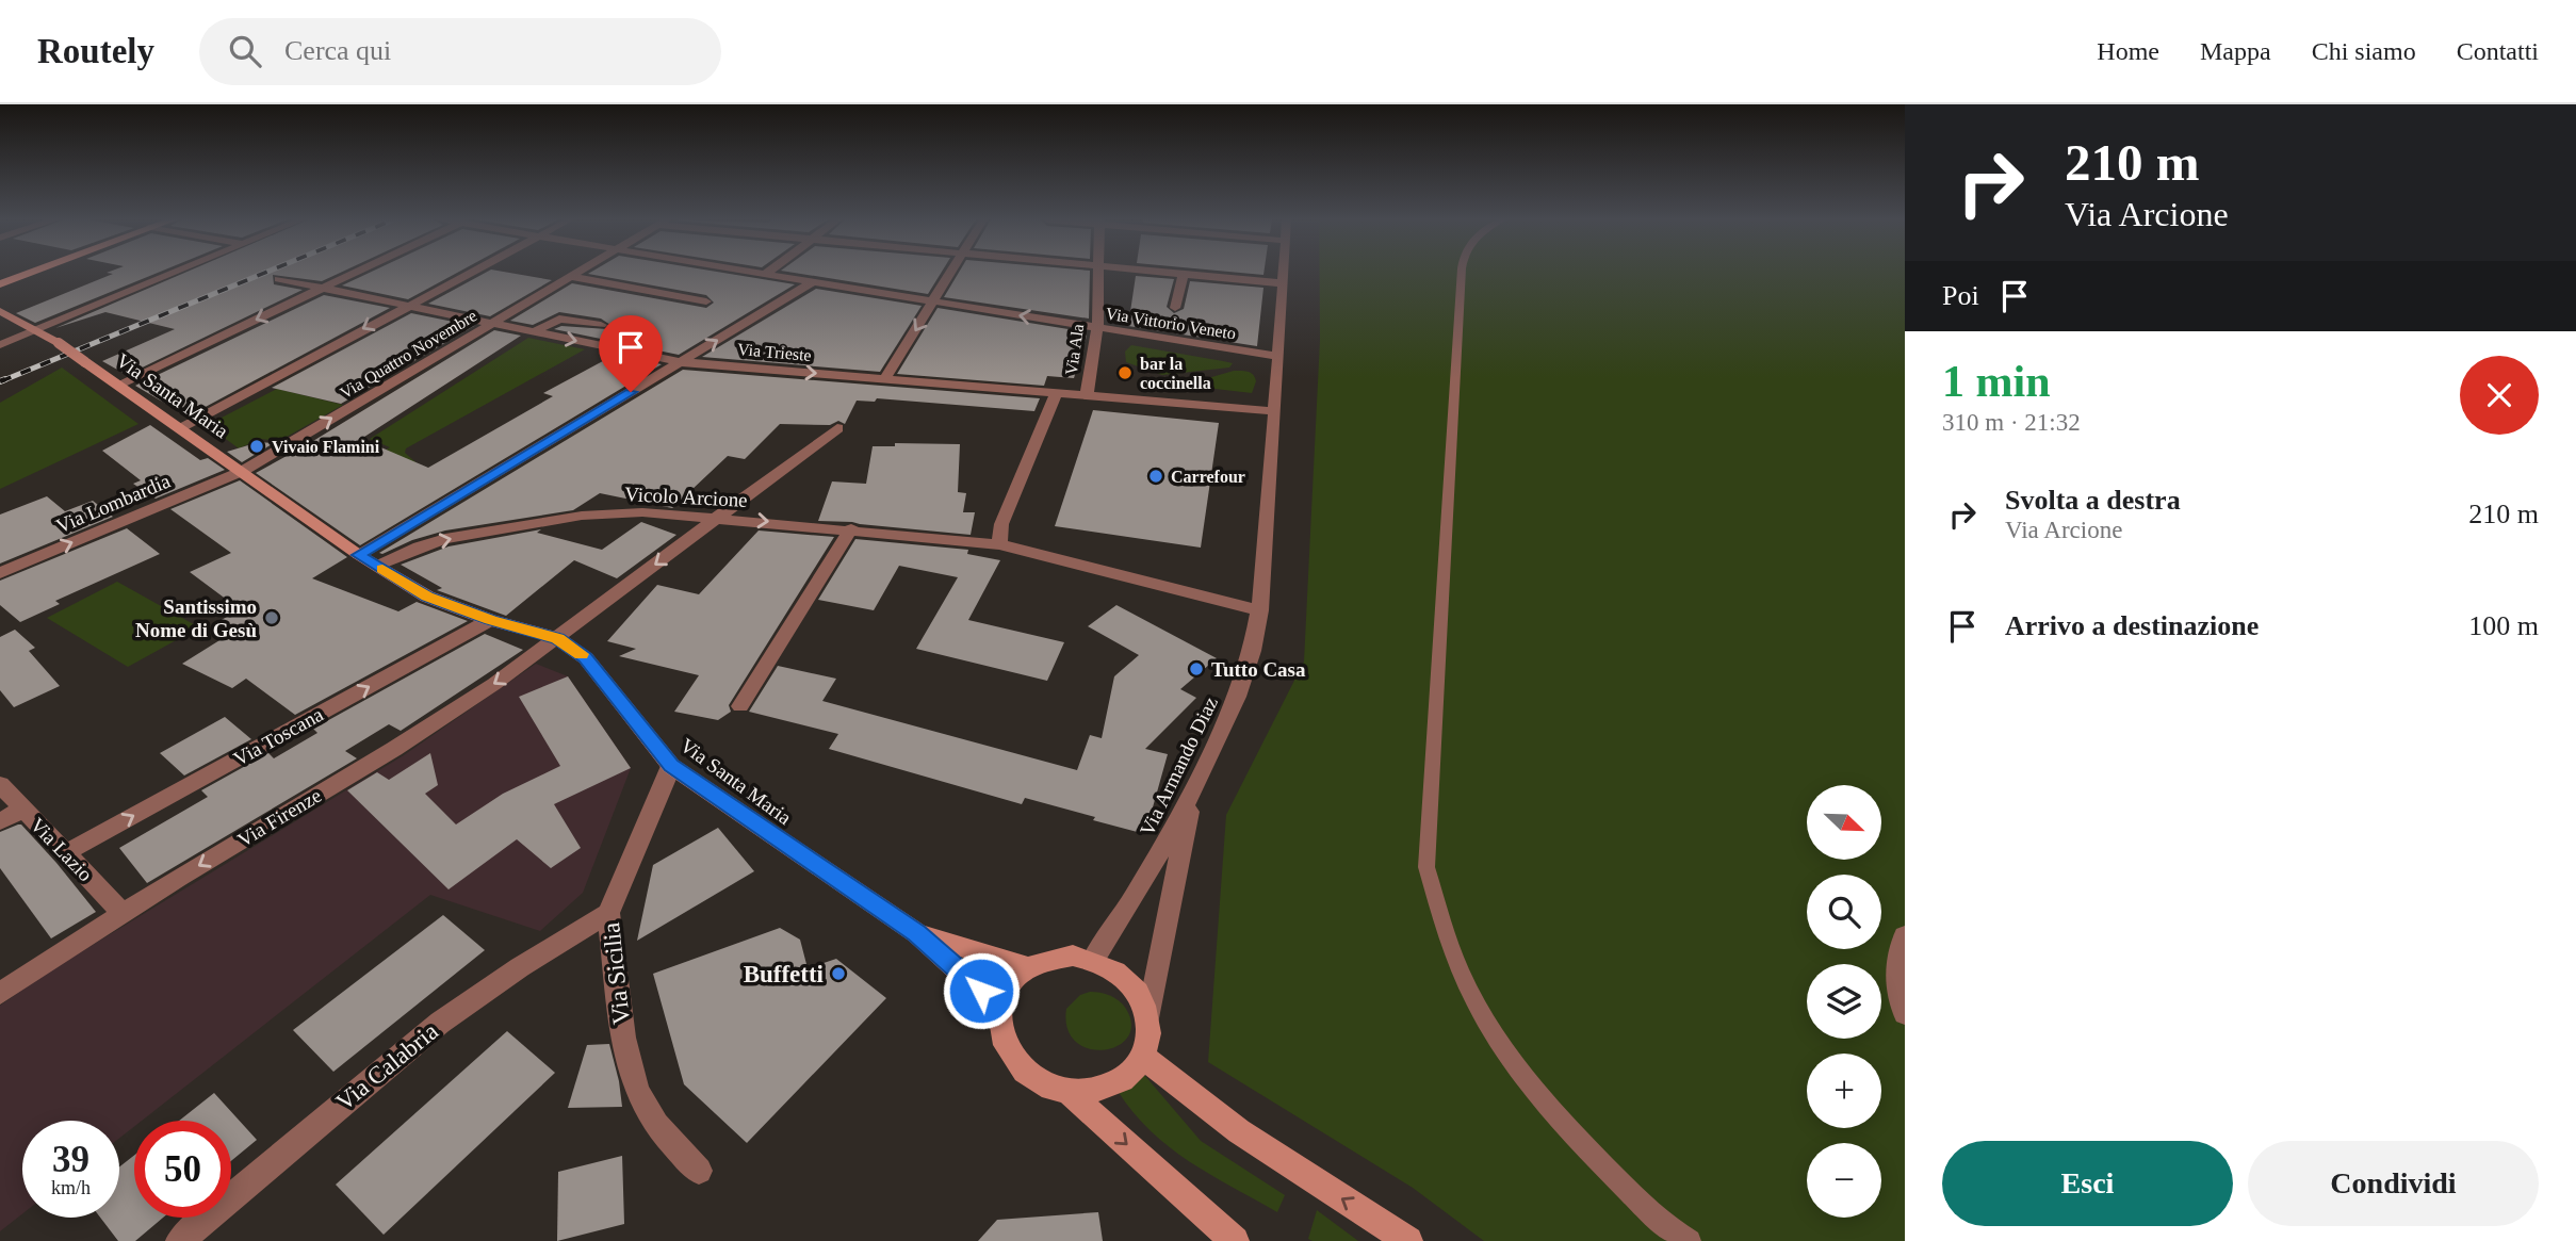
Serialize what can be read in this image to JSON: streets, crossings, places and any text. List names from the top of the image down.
{
  "streets": {
    "main road": ["Via Santa Maria"],
    "street": [
      "Via Vittorio Veneto",
      "Via Ala",
      "Via Trieste",
      "Via Quattro Novembre",
      "Vicolo Arcione",
      "Via Lombardia",
      "Via Toscana",
      "Via Armando Diaz",
      "Via Firenze",
      "Via Lazio",
      "Via Sicilia",
      "Via Calabria"
    ]
  },
  "crossings": [
    ["Via Vittorio Veneto", "Via Ala"],
    ["Via Vittorio Veneto", "Via Armando Diaz"],
    ["Via Ala", "Via Trieste"],
    ["Via Ala", "Vicolo Arcione"],
    ["Via Trieste", "Via Quattro Novembre"],
    ["Via Trieste", "Via Armando Diaz"],
    ["Via Quattro Novembre", "Via Santa Maria"],
    ["Via Quattro Novembre", "Via Lombardia"],
    ["Via Santa Maria", "Vicolo Arcione"],
    ["Via Santa Maria", "Via Lombardia"],
    ["Via Santa Maria", "Via Toscana"],
    ["Via Santa Maria", "Via Armando Diaz"],
    ["Via Santa Maria", "Via Firenze"],
    ["Via Santa Maria", "Via Sicilia"],
    ["Vicolo Arcione", "Via Armando Diaz"],
    ["Vicolo Arcione", "Via Firenze"],
    ["Via Toscana", "Via Lazio"],
    ["Via Firenze", "Via Lazio"],
    ["Via Sicilia", "Via Calabria"]
  ],
  "one_way": ["Vicolo Arcione", "Via Toscana"],
  "places": [
    "bar la coccinella",
    "Vivaio Flamini",
    "Carrefour",
    "Santissimo Nome di Gesù",
    "Tutto Casa",
    "Buffetti"
  ],
  "north": "bottom right",
  "page": {
    "header": "Routely",
    "search": "Cerca qui",
    "nav": [
      "Home",
      "Mappa",
      "Chi siamo",
      "Contatti"
    ],
    "turn": ["210 m", "Via Arcione"],
    "then": "Poi",
    "heading": ["1 min", "310 m · 21:32"],
    "list": [
      {
        "name": "Svolta a destra",
        "note": "Via Arcione",
        "value": "210 m"
      },
      {
        "name": "Arrivo a destinazione",
        "value": "100 m"
      }
    ],
    "map_buttons": ["+", "−"],
    "speed": "39 km/h",
    "limit": "50",
    "buttons": ["Esci", "Condividi"]
  }
}
